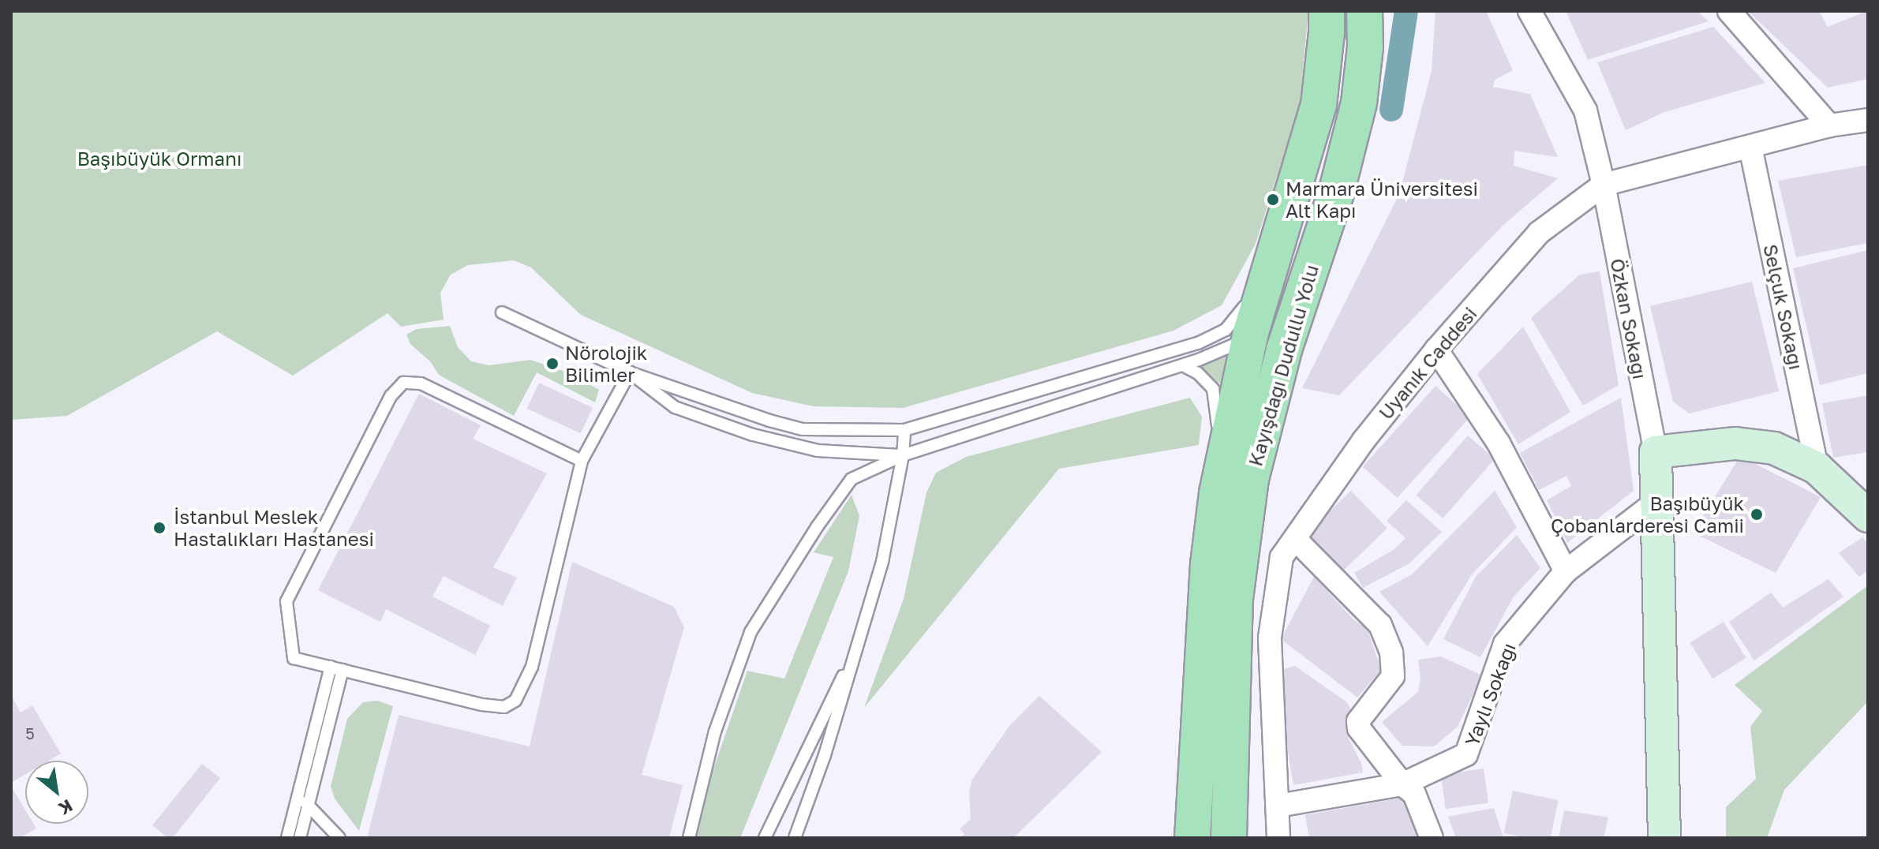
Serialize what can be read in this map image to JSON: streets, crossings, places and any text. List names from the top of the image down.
{
  "streets": {
    "main road": ["Kayışdağı Dudullu Yolu"],
    "street": [
      "Selçuk Sokağı",
      "Özkan Sokağı",
      "Uyanık Caddesi",
      "Yaylı Sokağı"
    ]
  },
  "crossings": [
    ["Selçuk Sokağı", "Uyanık Caddesi"],
    ["Özkan Sokağı", "Uyanık Caddesi"],
    ["Uyanık Caddesi", "Yaylı Sokağı"]
  ],
  "parks": ["Başıbüyük Ormanı"],
  "places": [
    "Marmara Üniversitesi Alt Kapı",
    "Nörolojik Bilimler",
    "Başıbüyük Çobanlarderesi Camii",
    "İstanbul Meslek Hastalıkları Hastanesi"
  ],
  "house_numbers": ["5"],
  "north": "bottom right"
}
